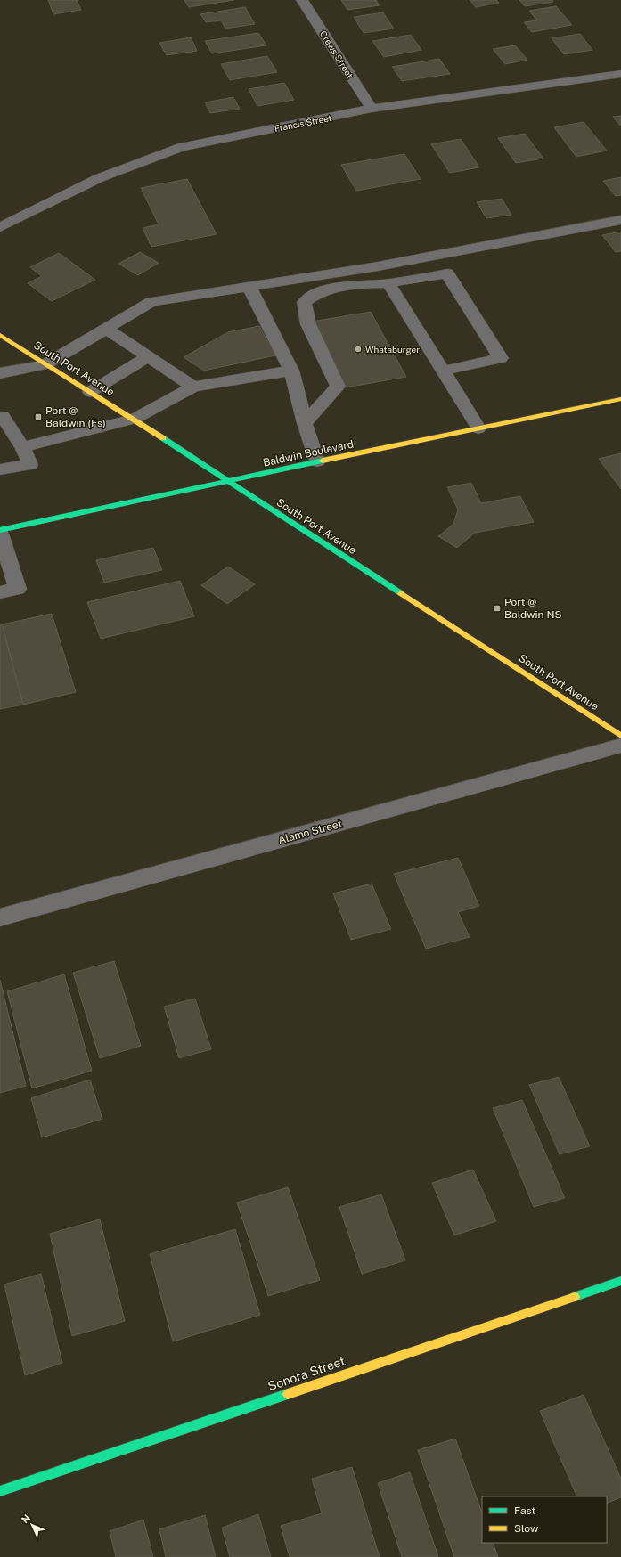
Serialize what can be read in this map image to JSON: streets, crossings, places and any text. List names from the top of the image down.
{
  "streets": {
    "main road": ["South Port Avenue", "Baldwin Boulevard", "Sonora Street"],
    "street": ["Crews Street", "Francis Street", "Alamo Street"]
  },
  "crossings": [
    ["Crews Street", "Francis Street"],
    ["South Port Avenue", "Baldwin Boulevard"]
  ],
  "places": {
    "other": ["Whataburger"],
    "transit": ["Port @ Baldwin (Fs)", "Port @ Baldwin NS"]
  },
  "legend": ["Fast", "Slow"],
  "north": "top left"
}
